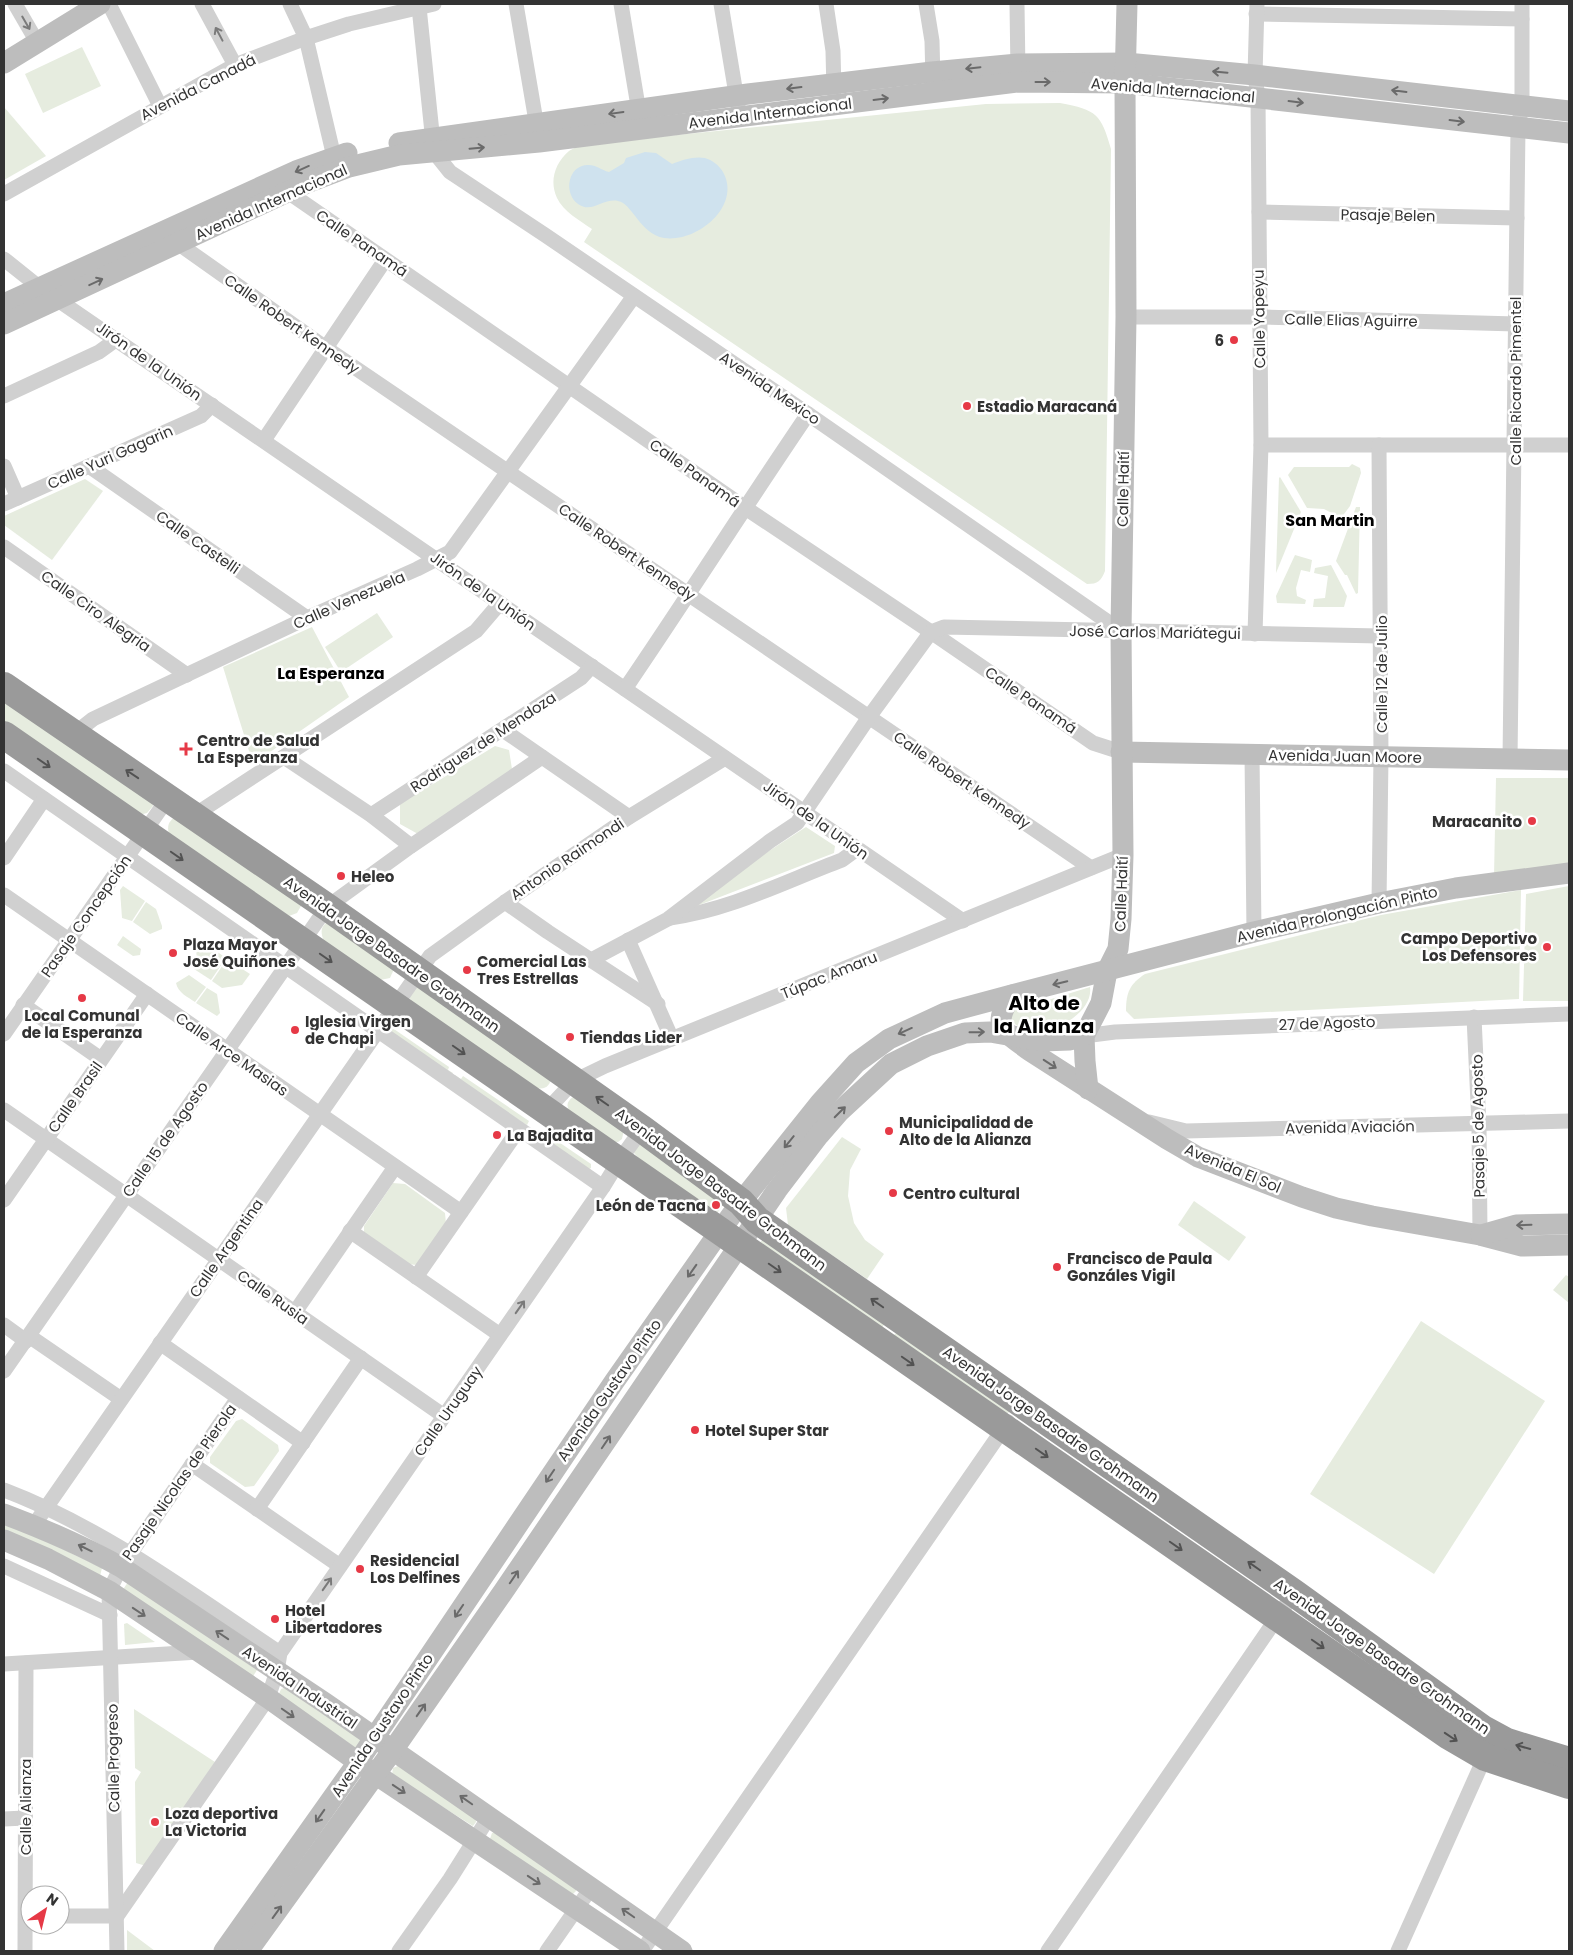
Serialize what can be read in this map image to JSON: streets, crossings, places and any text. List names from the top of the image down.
{
  "streets": {
    "highway": ["Avenida Jorge Basadre Grohmann"],
    "main road": [
      "Avenida Internacional",
      "Calle Haití",
      "Avenida Juan Moore",
      "Avenida Prolongación Pinto",
      "Avenida El Sol",
      "Avenida Gustavo Pinto",
      "Avenida Industrial"
    ],
    "street": [
      "Avenida Canadá",
      "Pasaje Belen",
      "Calle Panamá",
      "Calle Yapeyu",
      "Calle Elias Aguirre",
      "Calle Robert Kennedy",
      "Jirón de la Unión",
      "Calle Ricardo Pimentel",
      "Avenida Mexico",
      "Calle Yuri Gagarin",
      "Calle Castelli",
      "Calle Venezuela",
      "Calle Ciro Alegria",
      "José Carlos Mariátegui",
      "Calle 12 de Julio",
      "Rodriguez de Mendoza",
      "Antonio Raimondi",
      "Pasaje Concepción",
      "Túpac Amaru",
      "27 de Agosto",
      "Calle Arce Masias",
      "Calle Brasil",
      "Pasaje 5 de Agosto",
      "Avenida Aviación",
      "Calle 15 de Agosto",
      "Calle Argentina",
      "Calle Rusia",
      "Calle Uruguay",
      "Pasaje Nicolas de Pierola",
      "Calle Progreso",
      "Calle Alianza"
    ]
  },
  "crossings": [
    ["Avenida Internacional", "Calle Panamá"],
    ["Avenida Internacional", "Calle Yapeyu"],
    ["Avenida Internacional", "Calle Robert Kennedy"],
    ["Avenida Internacional", "Jirón de la Unión"],
    ["Avenida Internacional", "Calle Ricardo Pimentel"],
    ["Avenida Internacional", "Avenida Mexico"],
    ["Avenida Internacional", "Calle Haití"],
    ["Pasaje Belen", "Calle Yapeyu"],
    ["Pasaje Belen", "Calle Ricardo Pimentel"],
    ["Calle Panamá", "Calle Haití"],
    ["Calle Panamá", "Calle Venezuela"],
    ["Calle Panamá", "José Carlos Mariátegui"],
    ["Calle Panamá", "Avenida Juan Moore"],
    ["Calle Yapeyu", "Calle Elias Aguirre"],
    ["Calle Yapeyu", "José Carlos Mariátegui"],
    ["Calle Elias Aguirre", "Calle Ricardo Pimentel"],
    ["Calle Elias Aguirre", "Calle Haití"],
    ["Calle Robert Kennedy", "Calle Venezuela"],
    ["Calle Robert Kennedy", "Túpac Amaru"],
    ["Jirón de la Unión", "Calle Yuri Gagarin"],
    ["Jirón de la Unión", "Calle Venezuela"],
    ["Jirón de la Unión", "Rodriguez de Mendoza"],
    ["Jirón de la Unión", "Antonio Raimondi"],
    ["Jirón de la Unión", "Túpac Amaru"],
    ["Calle Ricardo Pimentel", "Avenida Juan Moore"],
    ["Avenida Mexico", "Calle Haití"],
    ["Avenida Mexico", "Calle Venezuela"],
    ["Avenida Mexico", "José Carlos Mariátegui"],
    ["Calle Yuri Gagarin", "Calle Castelli"],
    ["Calle Haití", "José Carlos Mariátegui"],
    ["Calle Haití", "Avenida Juan Moore"],
    ["Calle Haití", "Avenida Prolongación Pinto"],
    ["Calle Haití", "Túpac Amaru"],
    ["Calle Haití", "27 de Agosto"],
    ["Calle Haití", "Avenida Gustavo Pinto"],
    ["Calle Castelli", "Calle Venezuela"],
    ["Calle Venezuela", "Calle Ciro Alegria"],
    ["Calle Venezuela", "Avenida Jorge Basadre Grohmann"],
    ["José Carlos Mariátegui", "Calle 12 de Julio"],
    ["Calle 12 de Julio", "Avenida Juan Moore"],
    ["Calle 12 de Julio", "Avenida Prolongación Pinto"],
    ["Antonio Raimondi", "Avenida Jorge Basadre Grohmann"],
    ["Antonio Raimondi", "Calle Argentina"],
    ["Avenida Prolongación Pinto", "Avenida Gustavo Pinto"],
    ["Pasaje Concepción", "Avenida Jorge Basadre Grohmann"],
    ["Pasaje Concepción", "Calle Arce Masias"],
    ["Avenida Jorge Basadre Grohmann", "Túpac Amaru"],
    ["Avenida Jorge Basadre Grohmann", "Calle 15 de Agosto"],
    ["Avenida Jorge Basadre Grohmann", "Calle Argentina"],
    ["Avenida Jorge Basadre Grohmann", "Avenida Gustavo Pinto"],
    ["Avenida Jorge Basadre Grohmann", "Calle Uruguay"],
    ["27 de Agosto", "Pasaje 5 de Agosto"],
    ["27 de Agosto", "Avenida Gustavo Pinto"],
    ["Calle Arce Masias", "Calle Brasil"],
    ["Calle Arce Masias", "Calle 15 de Agosto"],
    ["Calle Arce Masias", "Calle Argentina"],
    ["Calle Brasil", "Calle Rusia"],
    ["Pasaje 5 de Agosto", "Avenida Aviación"],
    ["Pasaje 5 de Agosto", "Avenida El Sol"],
    ["Avenida Aviación", "Avenida El Sol"],
    ["Calle 15 de Agosto", "Calle Rusia"],
    ["Avenida El Sol", "Avenida Gustavo Pinto"],
    ["Calle Argentina", "Calle Rusia"],
    ["Calle Argentina", "Avenida Industrial"],
    ["Calle Rusia", "Calle Uruguay"],
    ["Avenida Gustavo Pinto", "Avenida Industrial"],
    ["Calle Uruguay", "Avenida Industrial"],
    ["Calle Uruguay", "Calle Progreso"],
    ["Pasaje Nicolas de Pierola", "Avenida Industrial"],
    ["Pasaje Nicolas de Pierola", "Calle Progreso"],
    ["Avenida Industrial", "Calle Progreso"]
  ],
  "districts": ["San Martin", "La Esperanza", "Alto de la Alianza"],
  "places": {
    "other": [
      "6",
      "Estadio Maracaná",
      "Maracanito",
      "Heleo",
      "Campo Deportivo Los Defensores",
      "Plaza Mayor José Quiñones",
      "Comercial Las Tres Estrellas",
      "Local Comunal de la Esperanza",
      "Iglesia Virgen de Chapi",
      "Tiendas Lider",
      "Municipalidad de Alto de la Alianza",
      "La Bajadita",
      "Centro cultural",
      "León de Tacna",
      "Francisco de Paula Gonzáles Vigil",
      "Hotel Super Star",
      "Residencial Los Delfines",
      "Hotel Libertadores",
      "Loza deportiva La Victoria"
    ],
    "health": ["Centro de Salud La Esperanza"]
  },
  "north": "top right"
}
